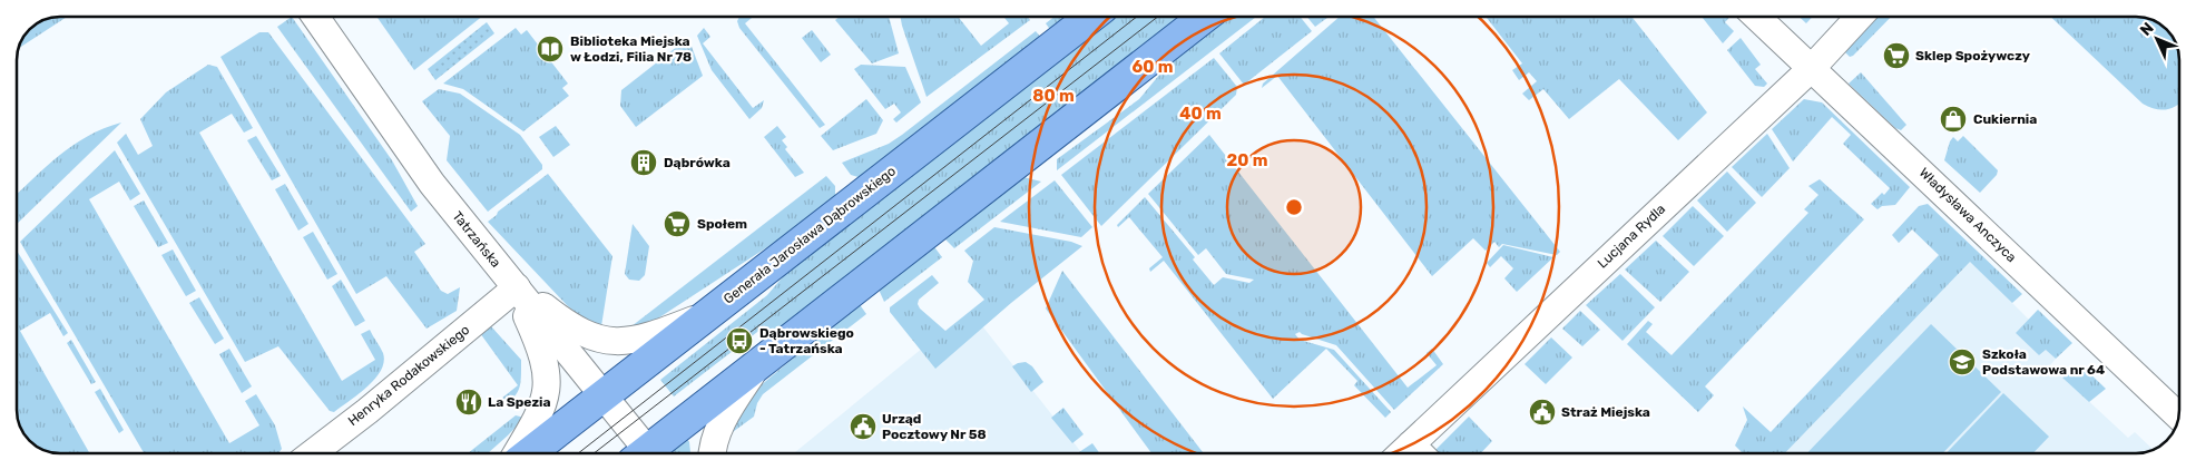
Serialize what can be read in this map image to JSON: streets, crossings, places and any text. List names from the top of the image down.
{
  "streets": {
    "main road": ["Generała Jarosława Dąbrowskiego"],
    "street": [
      "Władysława Anczyca",
      "Lucjana Rydla",
      "Tatrzańska",
      "Henryka Rodakowskiego"
    ]
  },
  "crossings": [
    ["Władysława Anczyca", "Lucjana Rydla"],
    ["Generała Jarosława Dąbrowskiego", "Tatrzańska"],
    ["Tatrzańska", "Henryka Rodakowskiego"]
  ],
  "places": {
    "library": ["Biblioteka Miejska w Łodzi, Filia Nr 78"],
    "supermarket": ["Sklep Spożywczy", "Społem"],
    "shop": ["Cukiernia"],
    "building": ["Dąbrówka"],
    "bus stop": ["Dąbrowskiego - Tatrzańska"],
    "school or university": ["Szkoła Podstawowa nr 64"],
    "restaurant": ["La Spezia"],
    "public building": ["Straż Miejska", "Urząd Pocztowy Nr 58"]
  },
  "north": "top left",
  "rings": [
    "60 m",
    "80 m",
    "40 m",
    "20 m"
  ]
}
